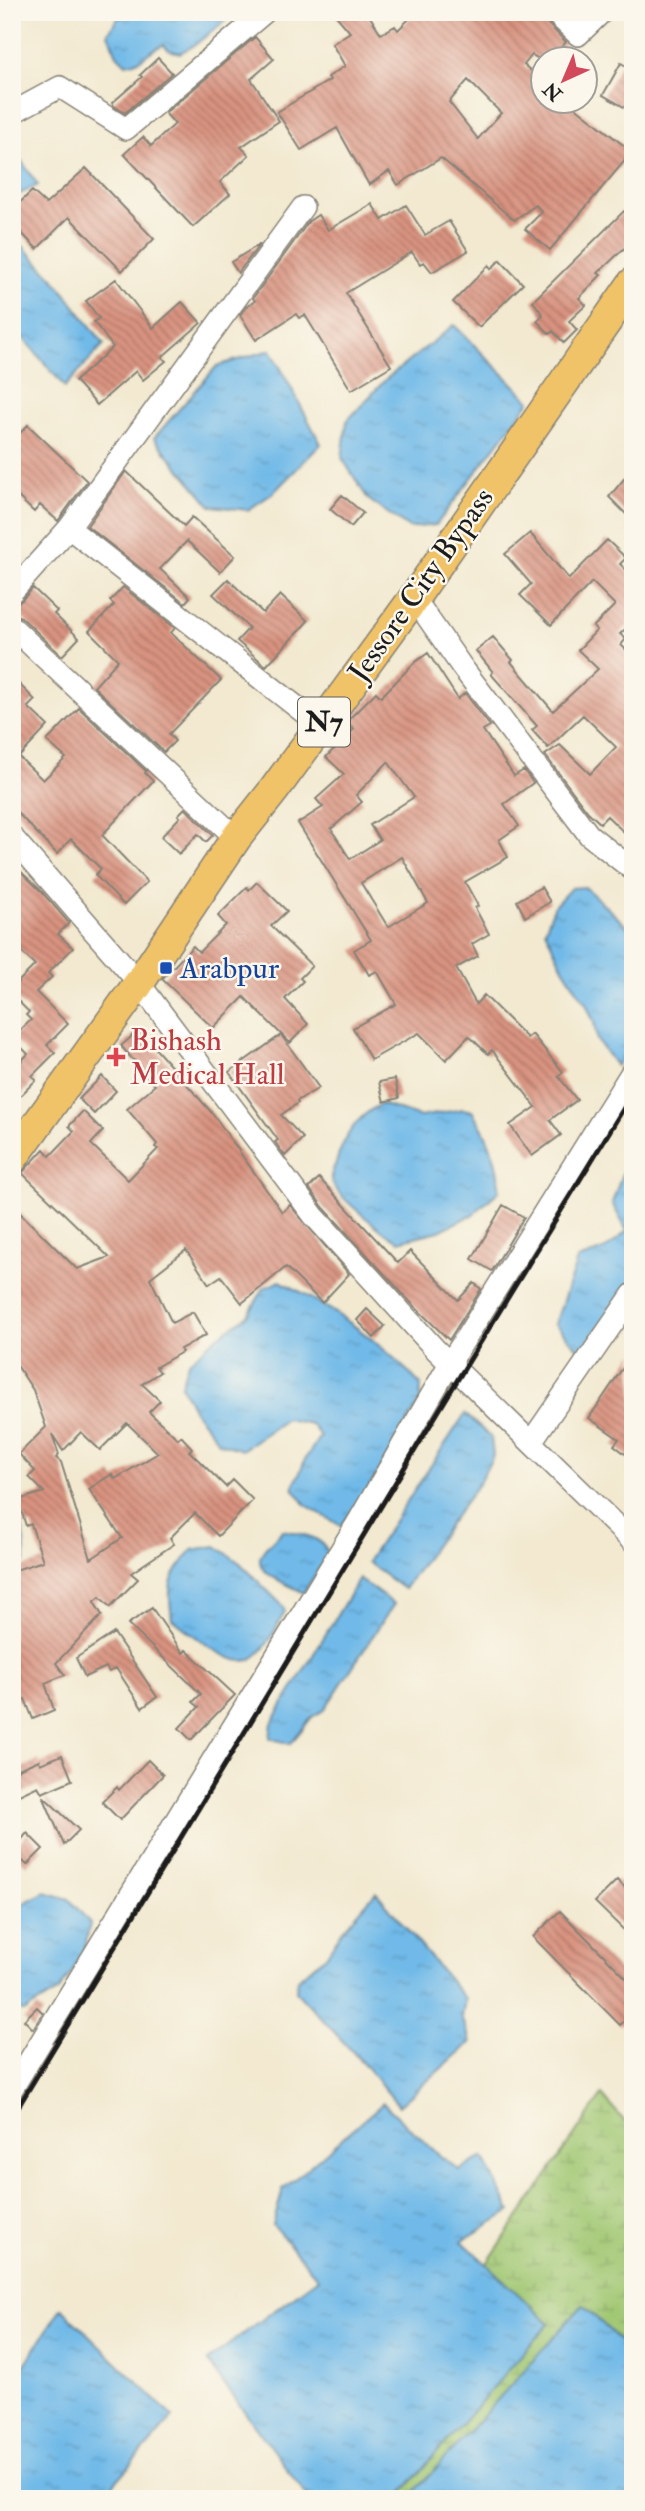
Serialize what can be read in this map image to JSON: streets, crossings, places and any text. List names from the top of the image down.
{
  "streets": {
    "highway": ["Jessore City Bypass", "N7"]
  },
  "places": {
    "transit": ["Arabpur"],
    "health": ["Bishash Medical Hall"]
  },
  "north": "bottom left"
}
